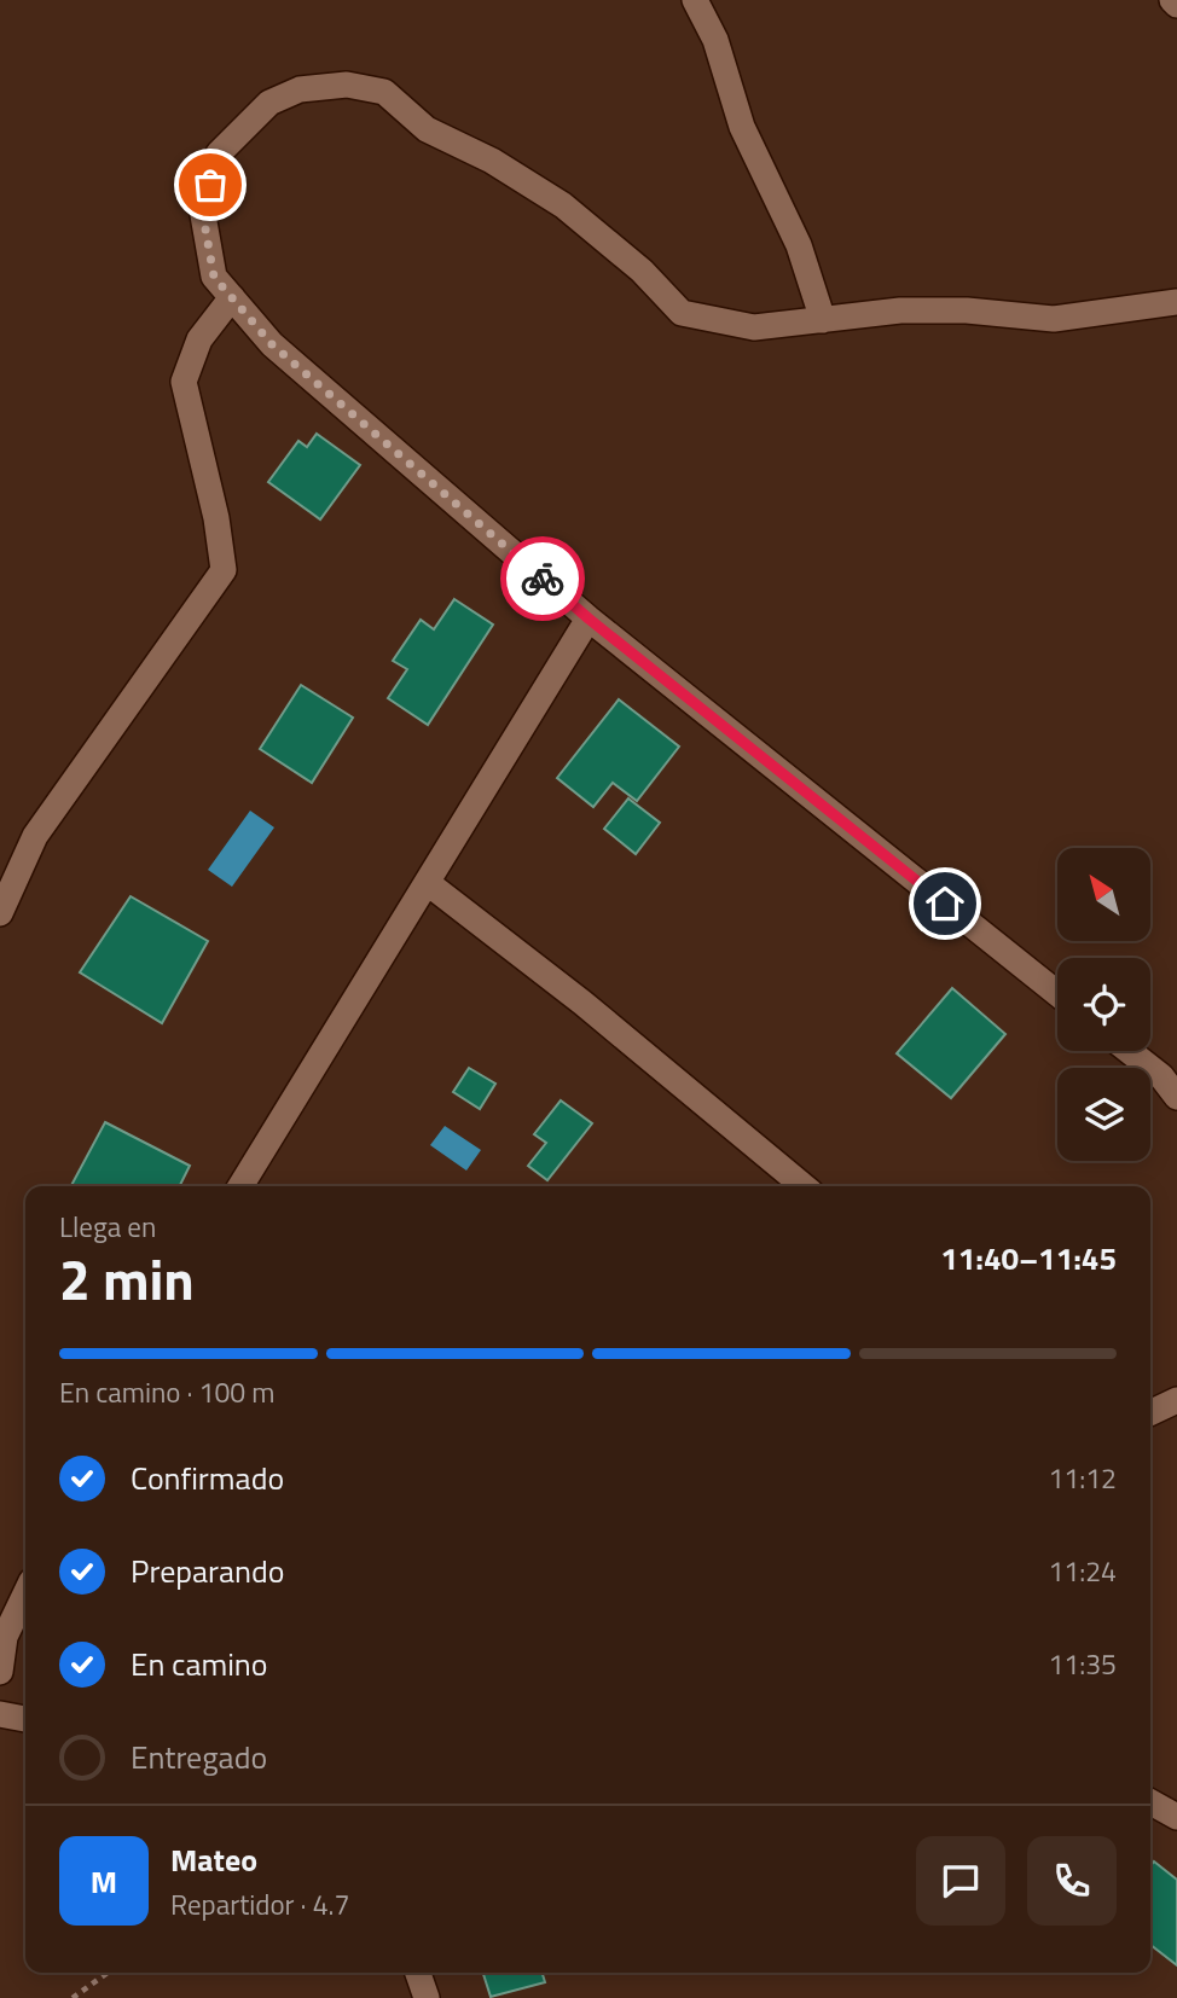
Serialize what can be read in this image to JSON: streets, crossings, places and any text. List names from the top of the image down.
{
  "north": "top left",
  "page": {
    "heading": ["2 min", "Llega en", "11:40–11:45"],
    "panel": ["Mateo", "Repartidor · 4.7"],
    "bar": "En camino · 100 m",
    "list": [
      ["Confirmado", "11:12"],
      ["Preparando", "11:24"],
      ["En camino", "11:35"],
      "Entregado"
    ],
    "round": "M"
  }
}
